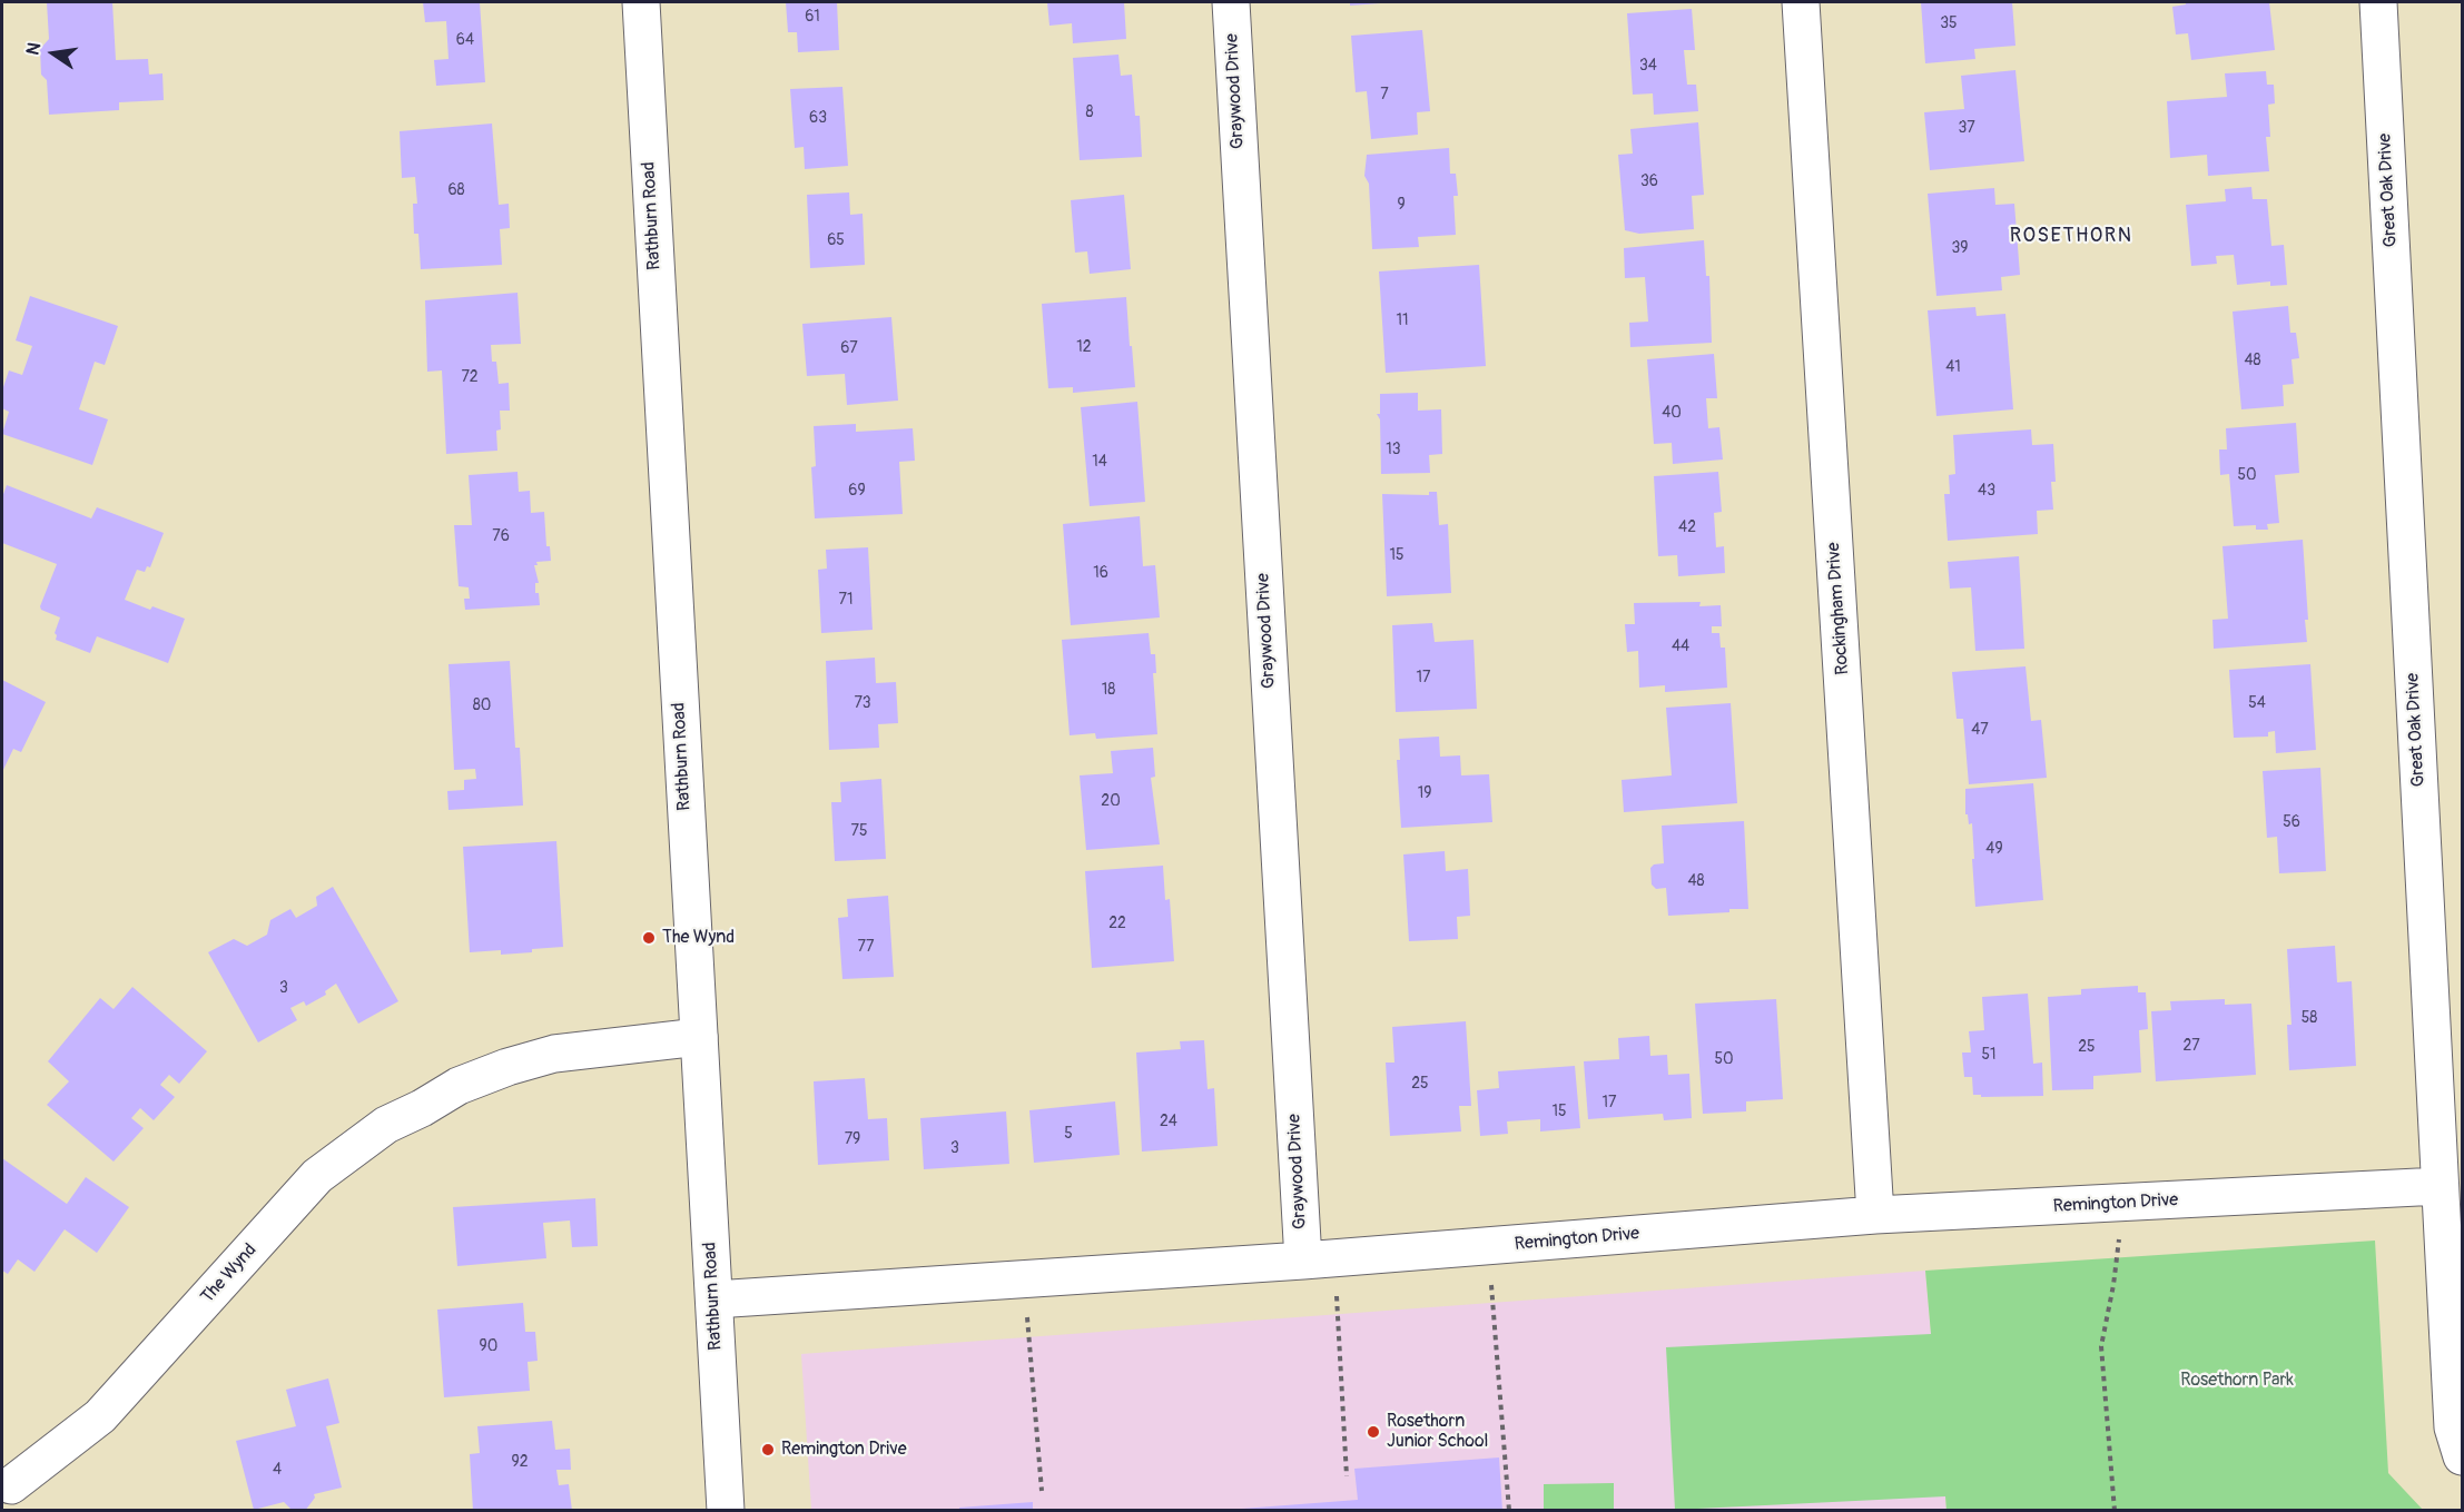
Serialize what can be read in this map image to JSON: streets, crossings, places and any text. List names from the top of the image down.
{
  "streets": {
    "street": [
      "Graywood Drive",
      "Great Oak Drive",
      "Rathburn Road",
      "Rockingham Drive",
      "Remington Drive",
      "The Wynd"
    ]
  },
  "crossings": [
    ["Graywood Drive", "Remington Drive"],
    ["Great Oak Drive", "Remington Drive"],
    ["Rathburn Road", "Remington Drive"],
    ["Rathburn Road", "The Wynd"],
    ["Rockingham Drive", "Remington Drive"]
  ],
  "districts": ["ROSETHORN"],
  "parks": ["Rosethorn Park"],
  "places": ["The Wynd", "Rosethorn Junior School", "Remington Drive"],
  "house_numbers": [
    "61",
    "35",
    "64",
    "34",
    "7",
    "8",
    "63",
    "37",
    "36",
    "68",
    "9",
    "65",
    "39",
    "11",
    "12",
    "67",
    "48",
    "41",
    "72",
    "40",
    "13",
    "14",
    "50",
    "69",
    "43",
    "42",
    "76",
    "15",
    "16",
    "71",
    "44",
    "17",
    "18",
    "73",
    "54",
    "80",
    "47",
    "19",
    "20",
    "56",
    "75",
    "49",
    "48",
    "22",
    "77",
    "3",
    "58",
    "27",
    "25",
    "51",
    "50",
    "25",
    "17",
    "15",
    "24",
    "5",
    "79",
    "3",
    "90",
    "92",
    "4"
  ],
  "north": "left"
}
